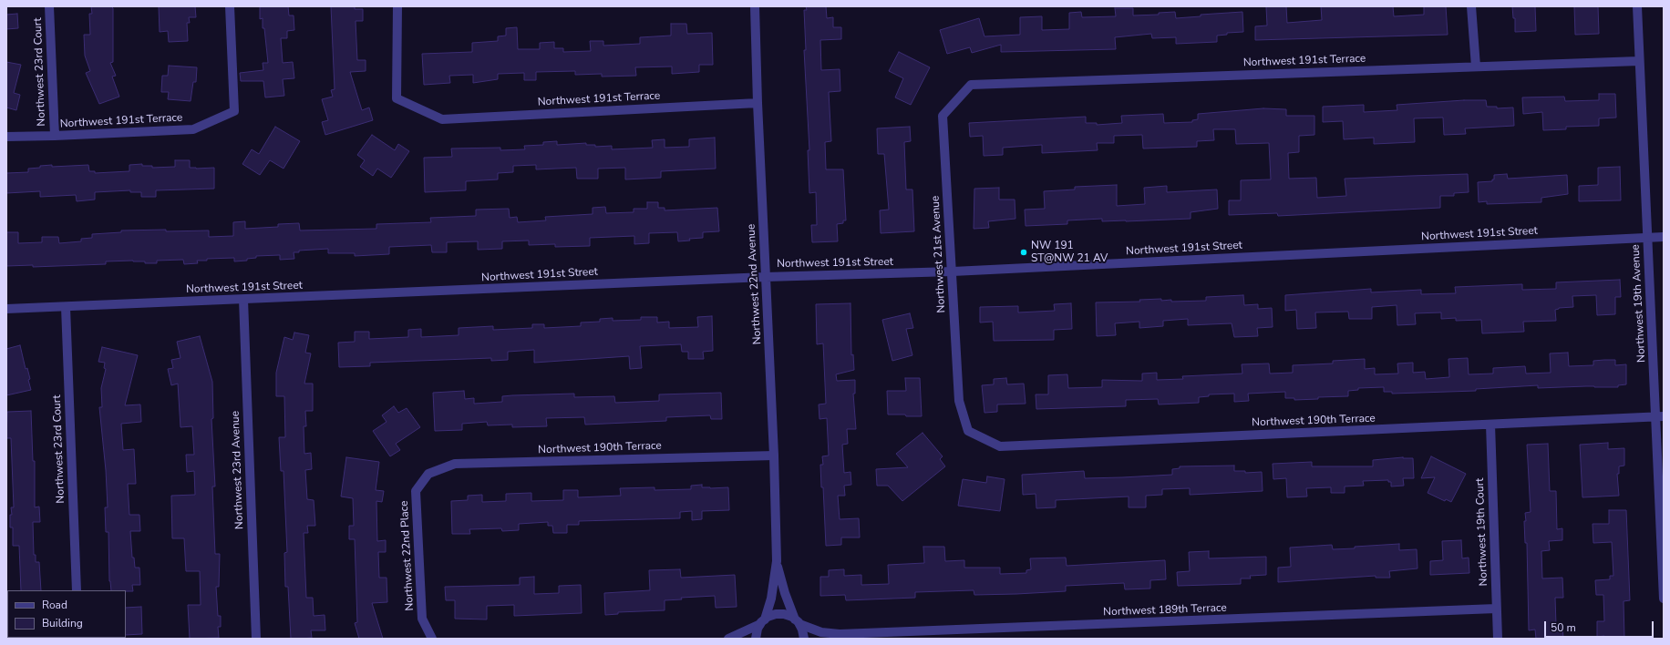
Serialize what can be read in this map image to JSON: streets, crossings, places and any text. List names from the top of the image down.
{
  "streets": {
    "street": [
      "Northwest 191st Terrace",
      "Northwest 23rd Court",
      "Northwest 191st Street",
      "Northwest 21st Avenue",
      "Northwest 22nd Avenue",
      "Northwest 19th Avenue",
      "Northwest 190th Terrace",
      "Northwest 23rd Avenue",
      "Northwest 19th Court",
      "Northwest 22nd Place",
      "Northwest 189th Terrace"
    ]
  },
  "crossings": [
    ["Northwest 191st Terrace", "Northwest 23rd Court"],
    ["Northwest 191st Terrace", "Northwest 21st Avenue"],
    ["Northwest 191st Terrace", "Northwest 22nd Avenue"],
    ["Northwest 191st Terrace", "Northwest 19th Avenue"],
    ["Northwest 23rd Court", "Northwest 191st Street"],
    ["Northwest 191st Street", "Northwest 21st Avenue"],
    ["Northwest 191st Street", "Northwest 22nd Avenue"],
    ["Northwest 191st Street", "Northwest 19th Avenue"],
    ["Northwest 191st Street", "Northwest 23rd Avenue"],
    ["Northwest 21st Avenue", "Northwest 190th Terrace"],
    ["Northwest 22nd Avenue", "Northwest 190th Terrace"],
    ["Northwest 22nd Avenue", "Northwest 189th Terrace"],
    ["Northwest 19th Avenue", "Northwest 190th Terrace"],
    ["Northwest 190th Terrace", "Northwest 19th Court"],
    ["Northwest 190th Terrace", "Northwest 22nd Place"],
    ["Northwest 19th Court", "Northwest 189th Terrace"]
  ],
  "places": ["NW 191 ST@NW 21 AV"],
  "legend": ["Road", "Building"],
  "scale_bar": "50 m"
}
